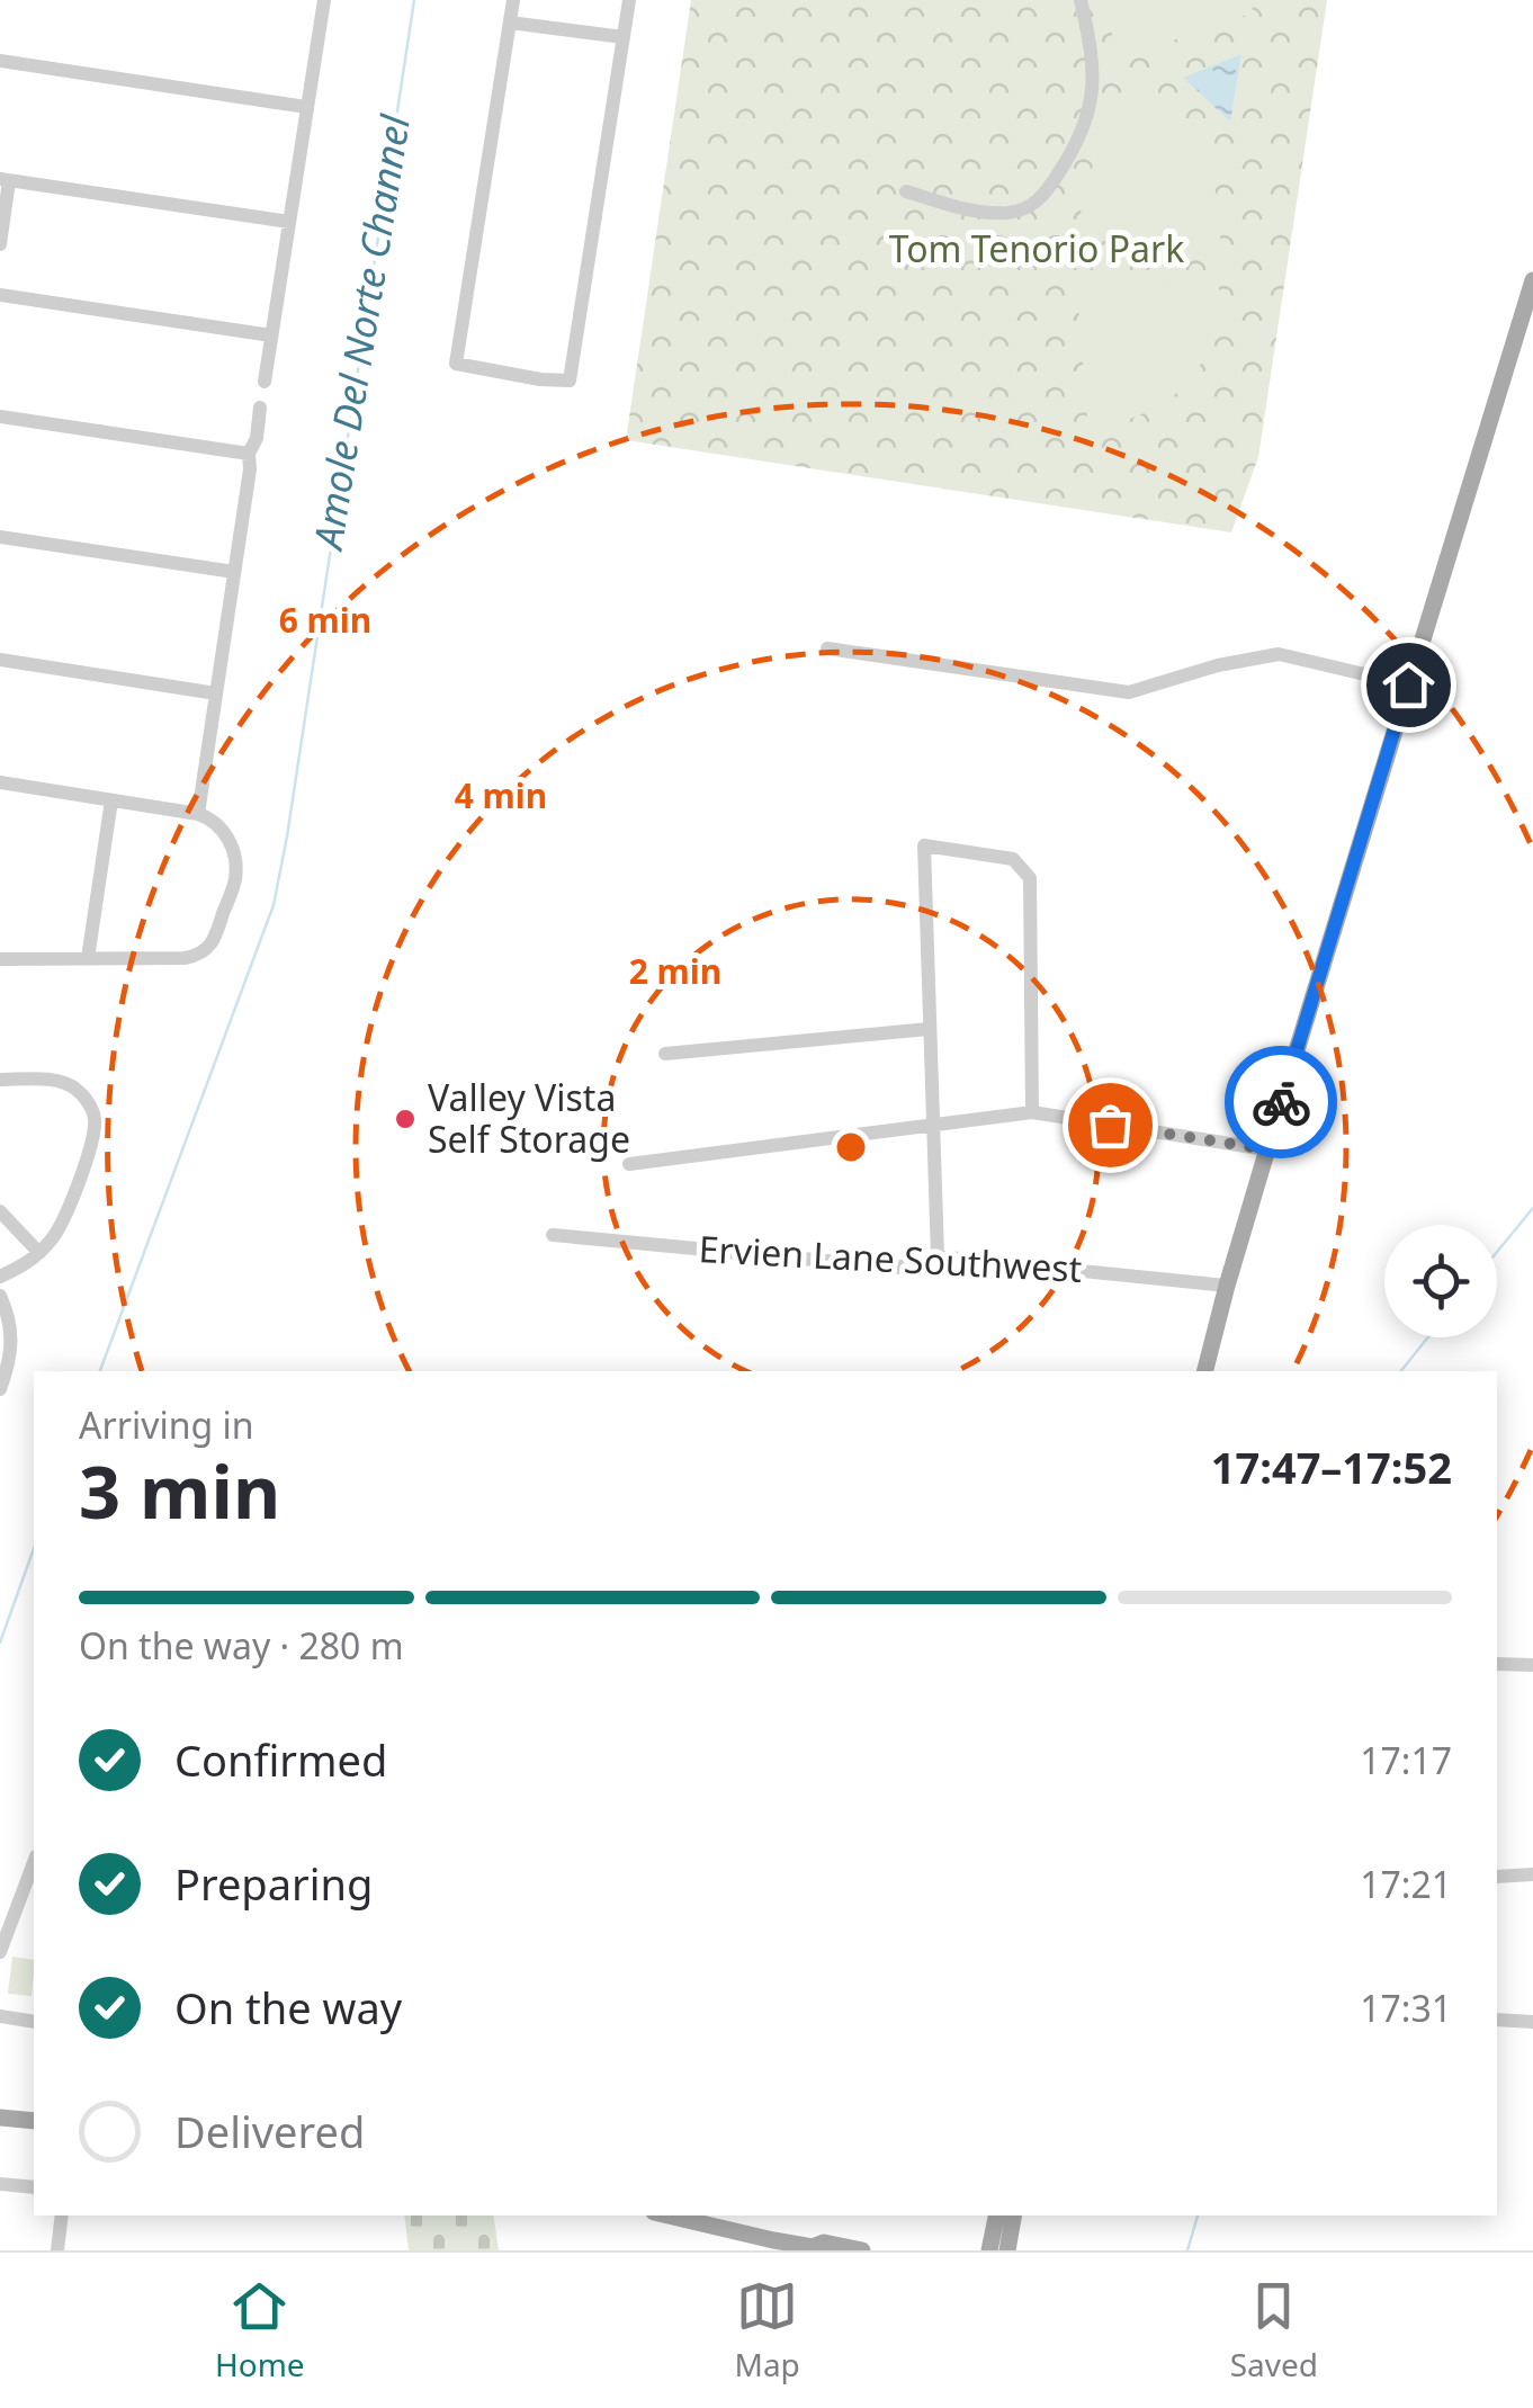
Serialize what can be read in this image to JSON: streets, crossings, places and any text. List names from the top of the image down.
{
  "streets": {
    "street": ["Ervien Lane Southwest"]
  },
  "water": ["Amole Del Norte Channel"],
  "parks": ["Tom Tenorio Park"],
  "places": ["Valley Vista Self Storage"],
  "page": {
    "heading": ["3 min", "Arriving in", "17:47–17:52"],
    "bar": "On the way · 280 m",
    "list": [
      ["Confirmed", "17:17"],
      ["Preparing", "17:21"],
      ["On the way", "17:31"],
      "Delivered"
    ],
    "tabs": ["Home", "Map", "Saved"]
  },
  "rings": ["6 min", "4 min", "2 min"]
}
